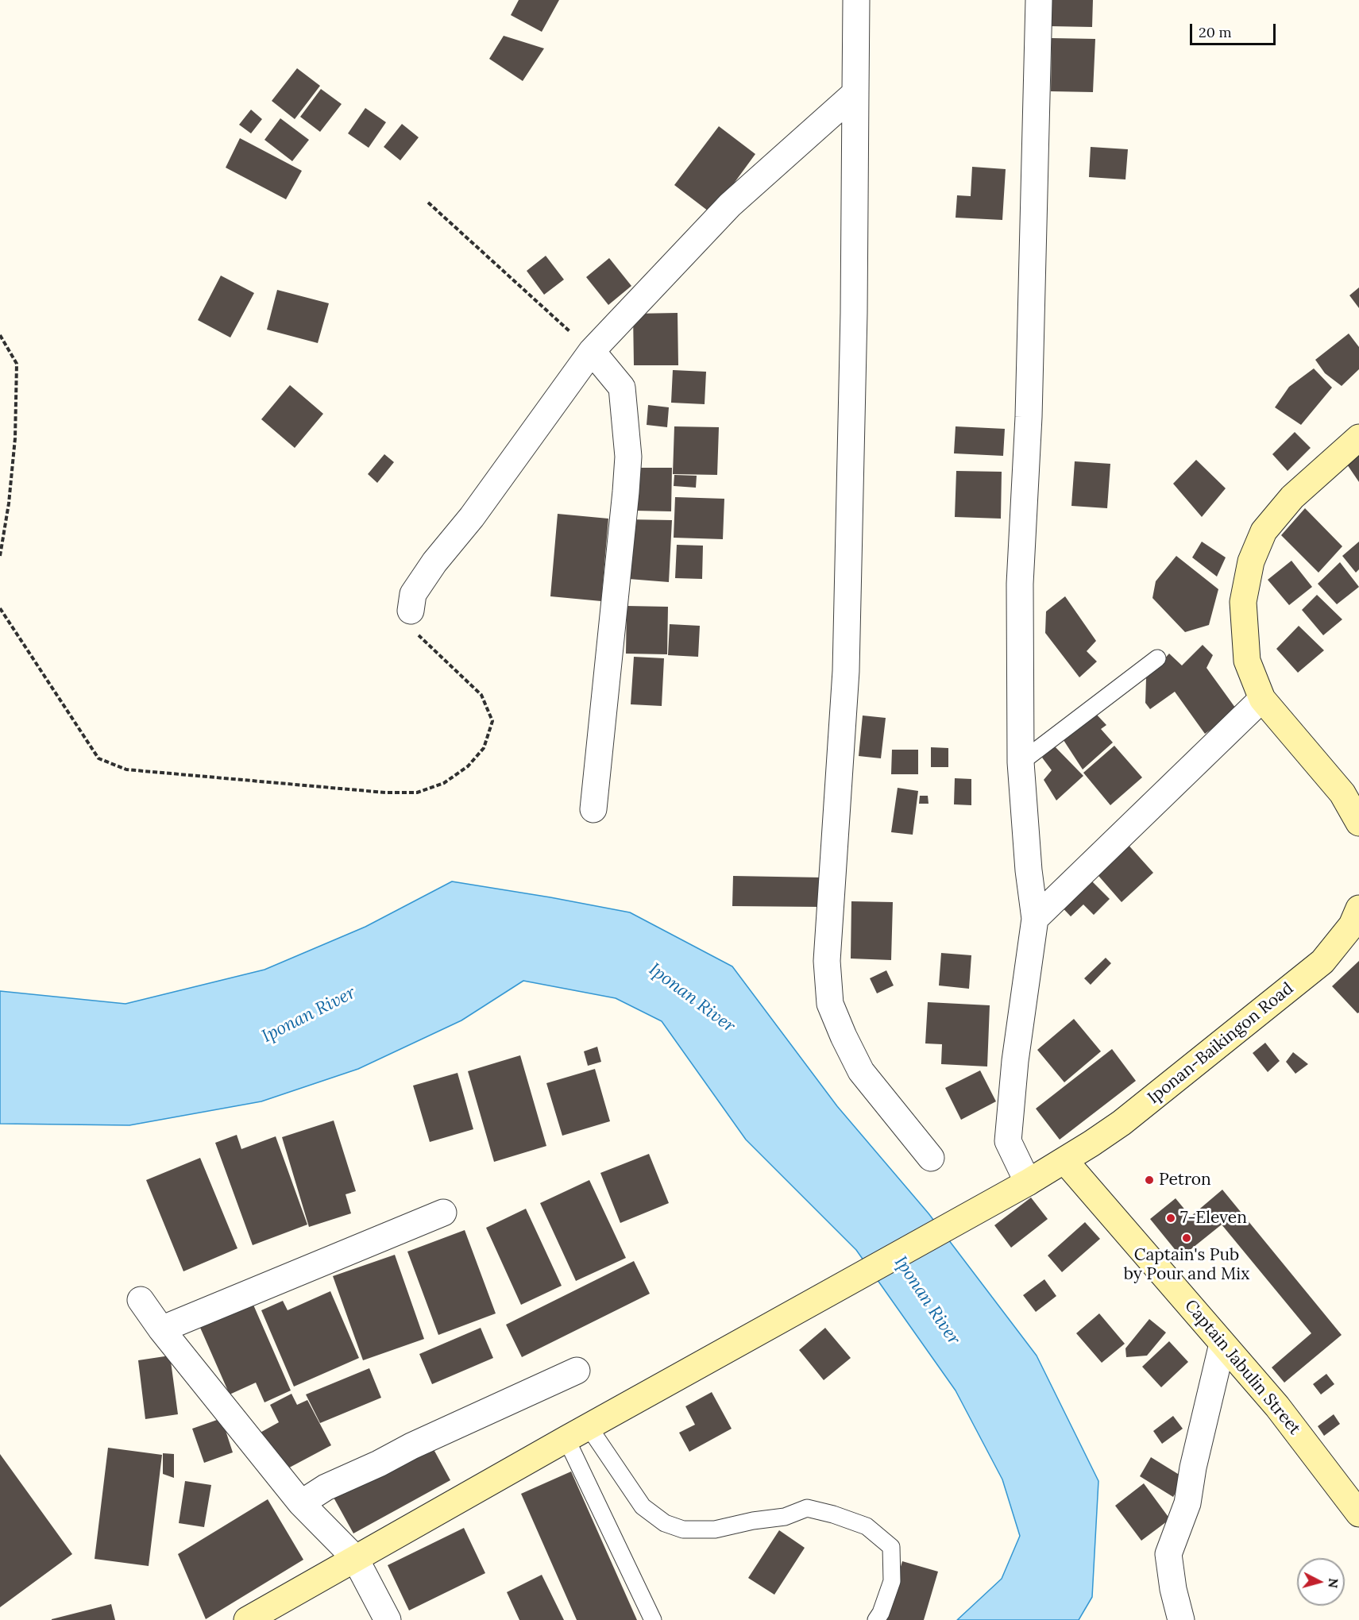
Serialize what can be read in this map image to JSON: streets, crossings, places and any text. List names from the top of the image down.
{
  "streets": {
    "street": ["Iponan-Baikingon Road", "Captain Jabulin Street"]
  },
  "crossings": [
    ["Iponan-Baikingon Road", "Captain Jabulin Street"]
  ],
  "water": ["Iponan River"],
  "places": ["Petron", "7-Eleven", "Captain's Pub by Pour and Mix"],
  "scale_bar": "20 m",
  "north": "right"
}
